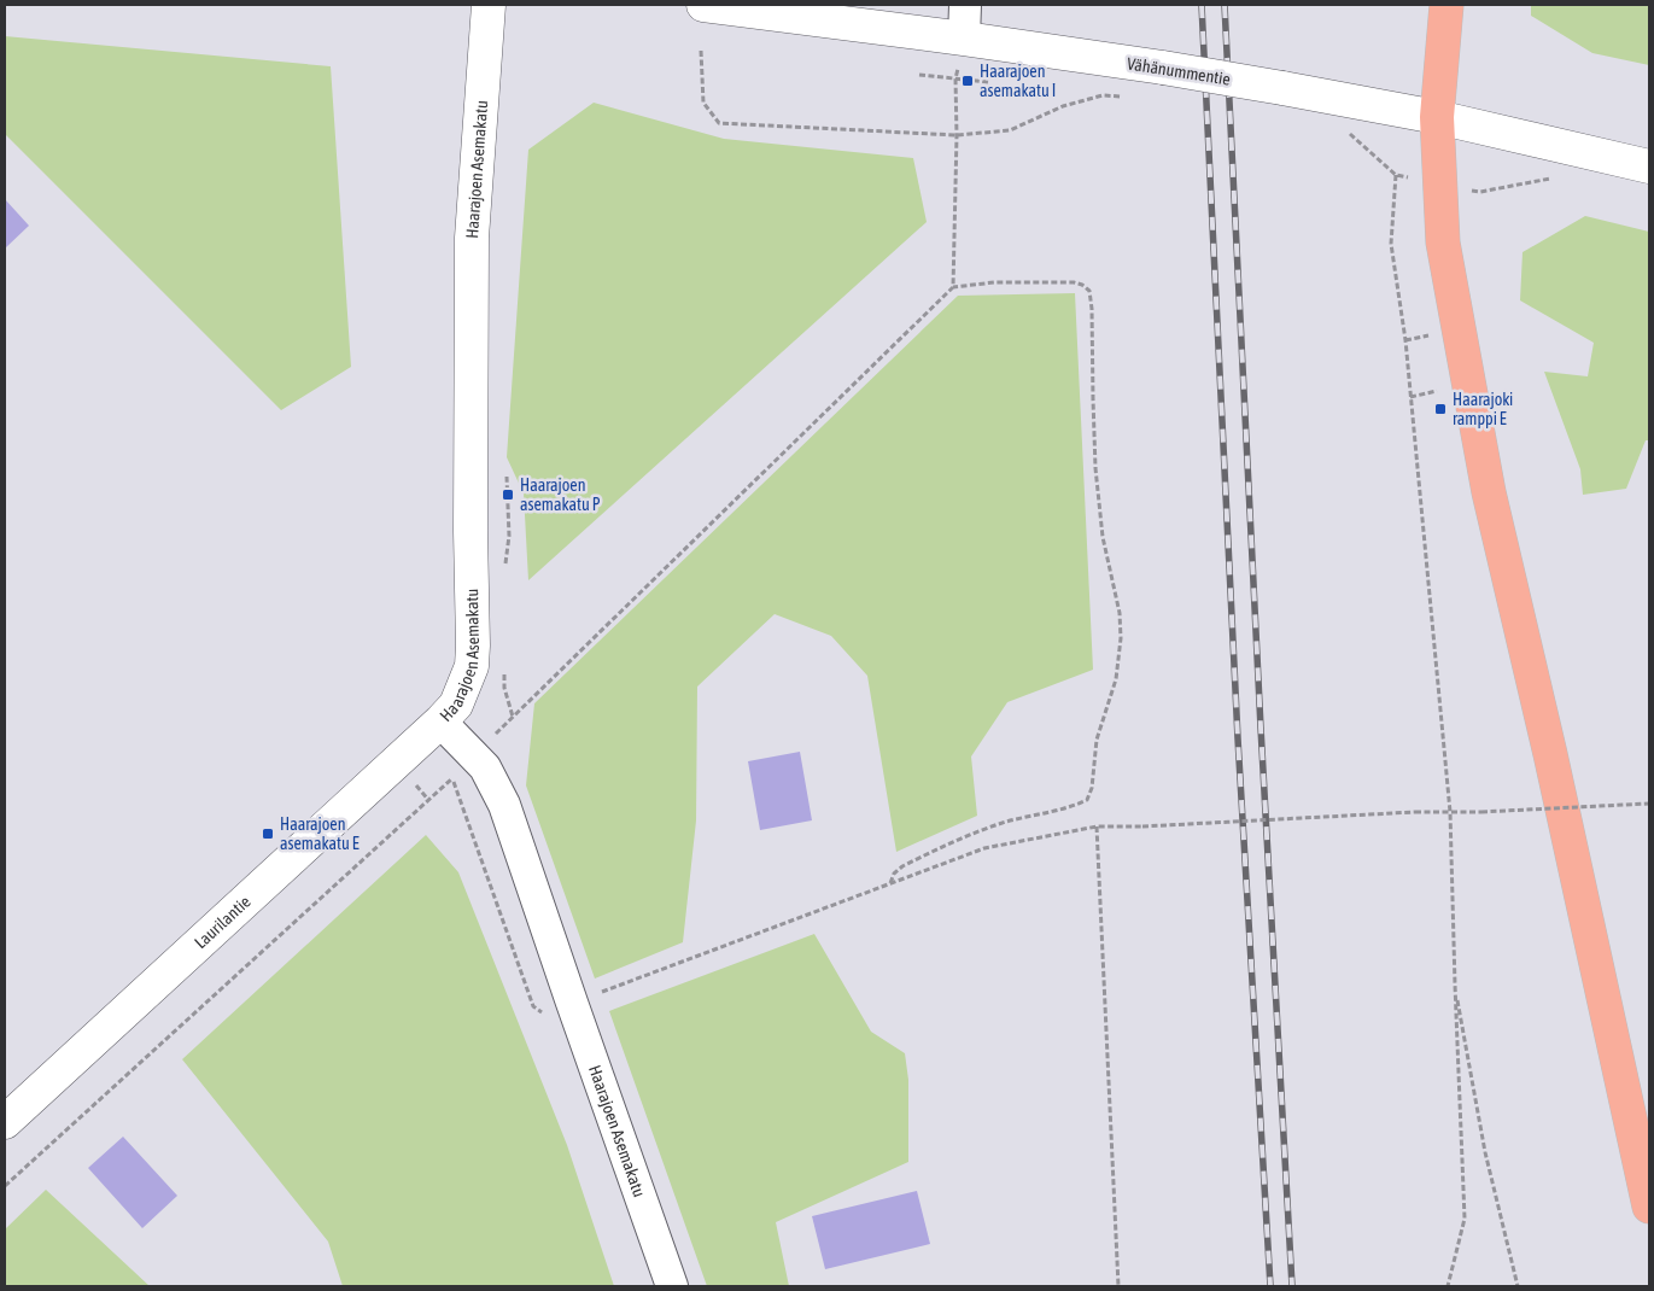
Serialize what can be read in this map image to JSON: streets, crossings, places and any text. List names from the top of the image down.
{
  "streets": {
    "street": ["Vähänummentie", "Haarajoen Asemakatu", "Laurilantie"]
  },
  "crossings": [
    ["Haarajoen Asemakatu", "Laurilantie"]
  ],
  "places": {
    "transit": [
      "Haarajoen asemakatu I",
      "Haarajoki ramppi E",
      "Haarajoen asemakatu P",
      "Haarajoen asemakatu E"
    ]
  }
}
